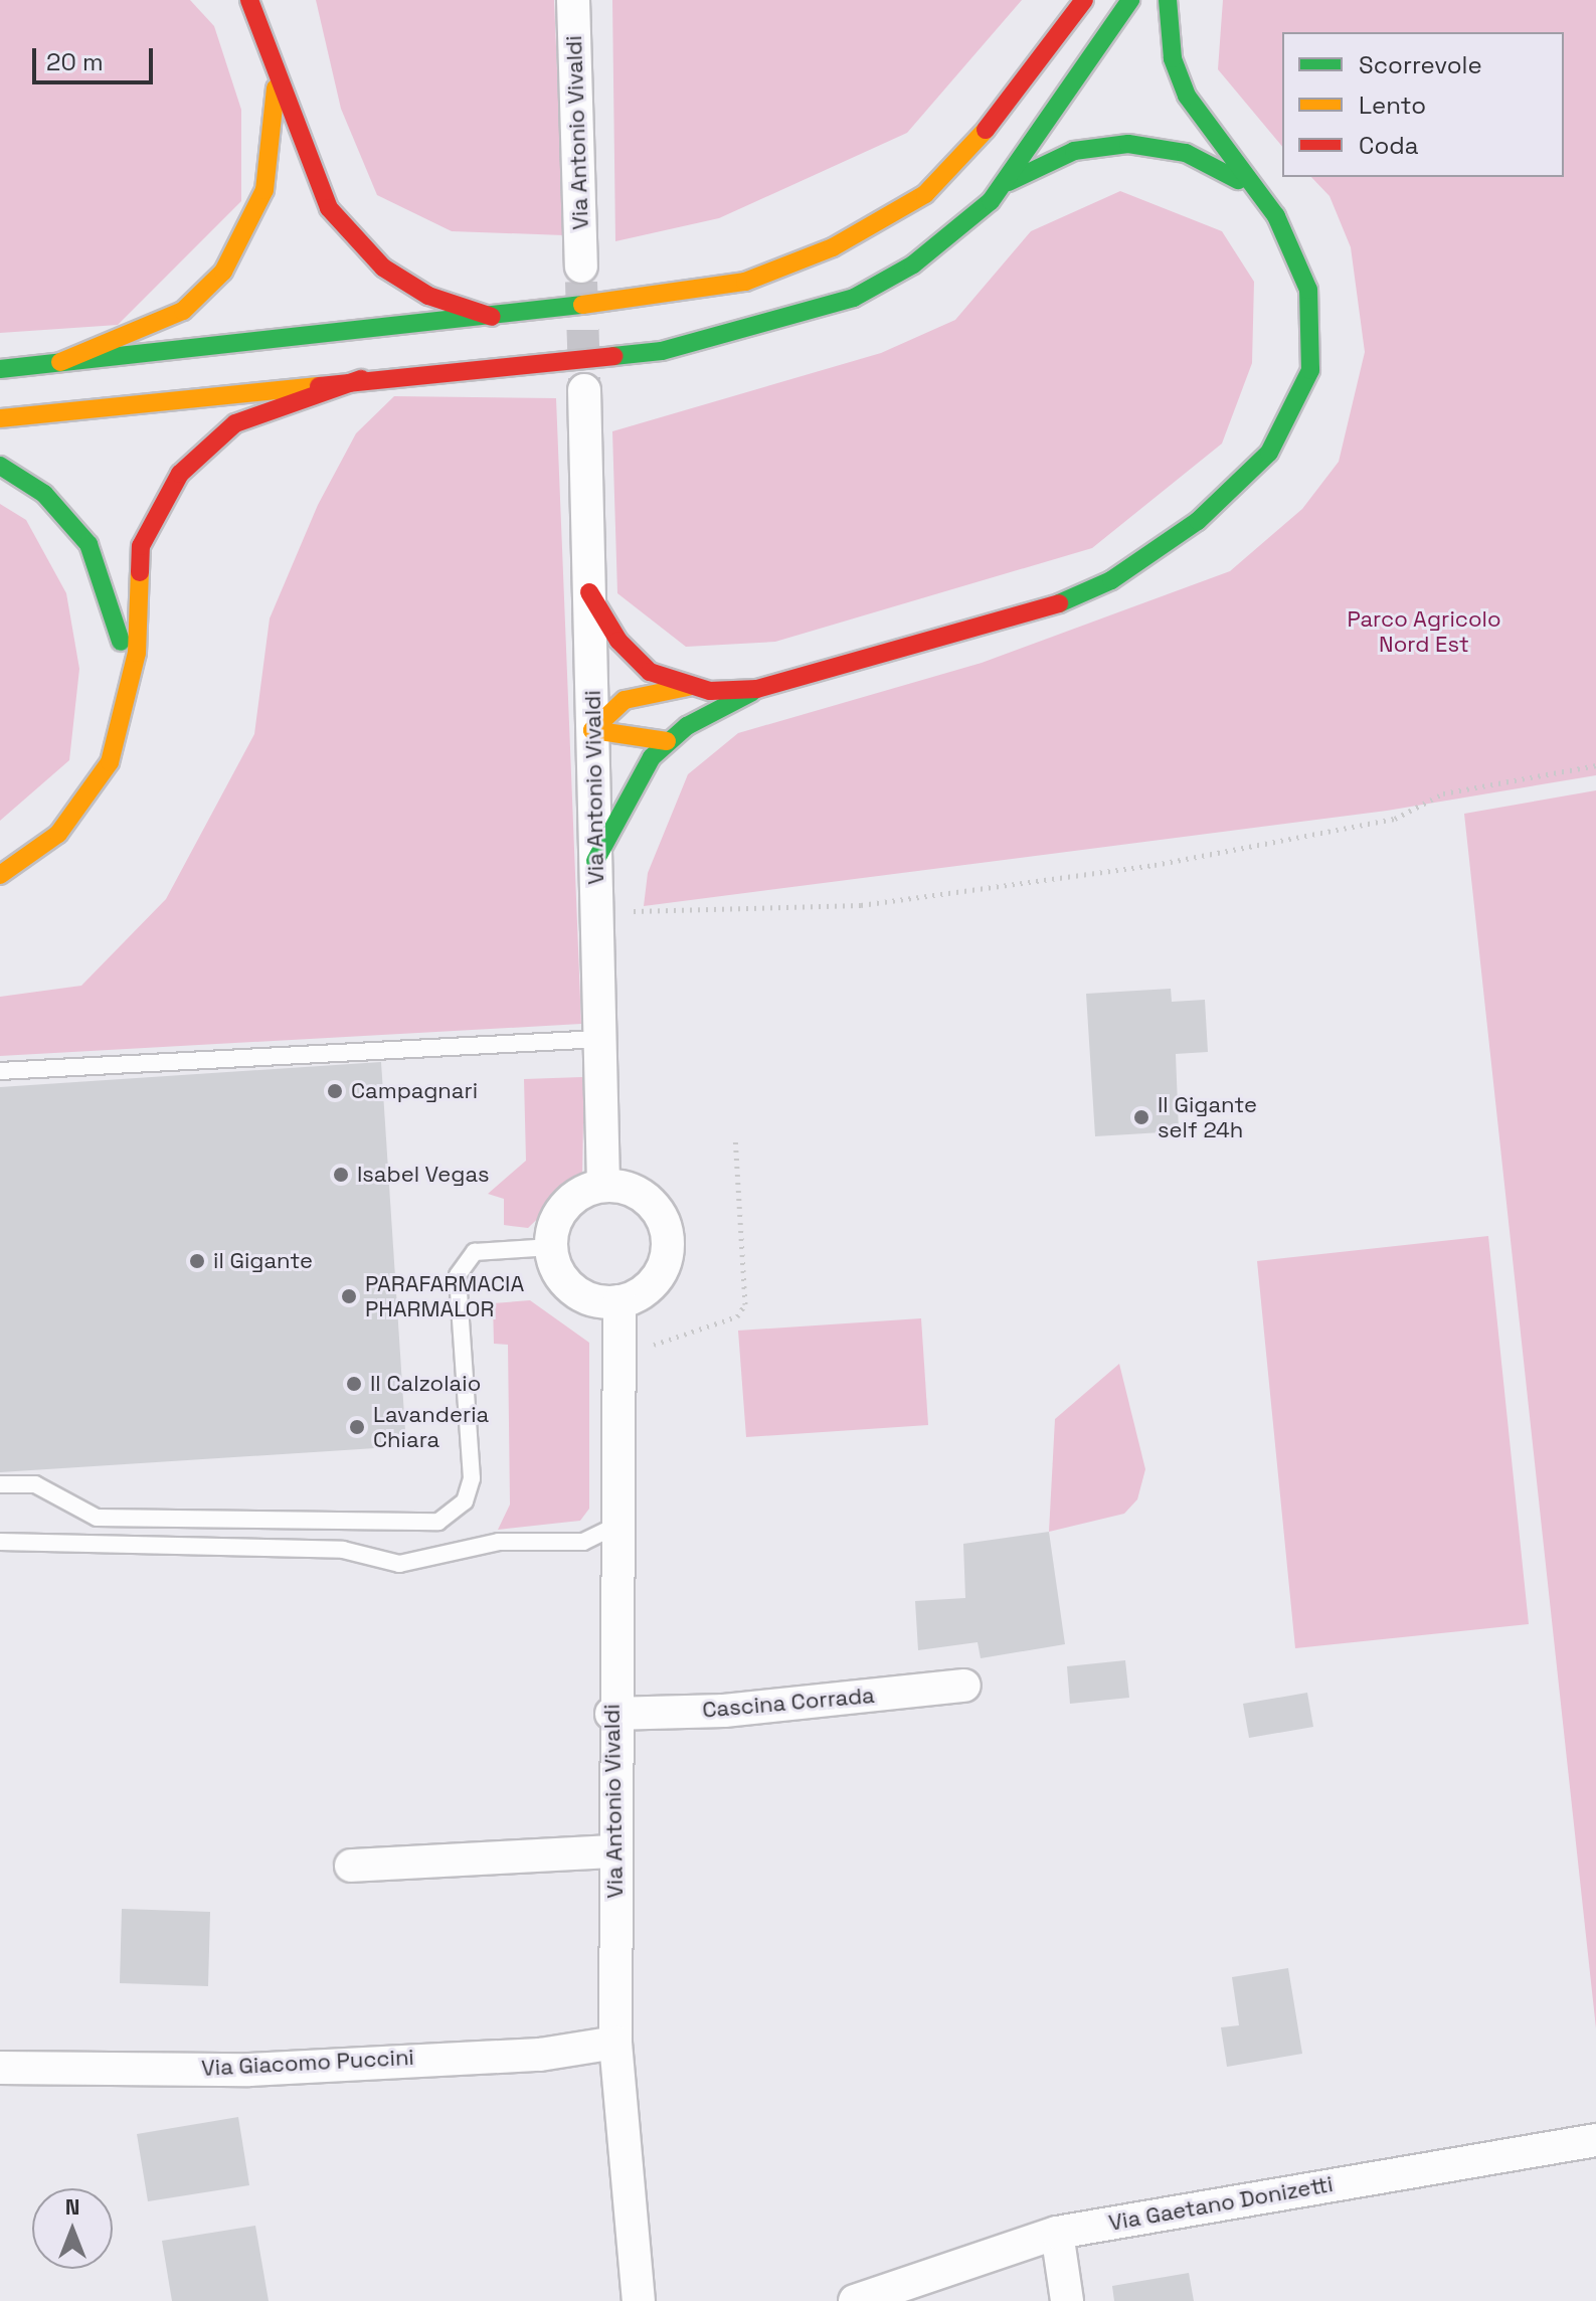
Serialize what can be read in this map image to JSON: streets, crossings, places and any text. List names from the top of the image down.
{
  "streets": {
    "street": [
      "Via Antonio Vivaldi",
      "Cascina Corrada",
      "Via Giacomo Puccini",
      "Via Gaetano Donizetti"
    ]
  },
  "crossings": [
    ["Via Antonio Vivaldi", "Cascina Corrada"],
    ["Via Antonio Vivaldi", "Via Giacomo Puccini"]
  ],
  "parks": ["Parco Agricolo Nord Est"],
  "places": [
    "Campagnari",
    "Il Gigante self 24h",
    "Isabel Vegas",
    "il Gigante",
    "PARAFARMACIA PHARMALOR",
    "Il Calzolaio",
    "Lavanderia Chiara"
  ],
  "legend": ["Scorrevole", "Lento", "Coda"],
  "scale_bar": "20 m",
  "north": "top"
}
